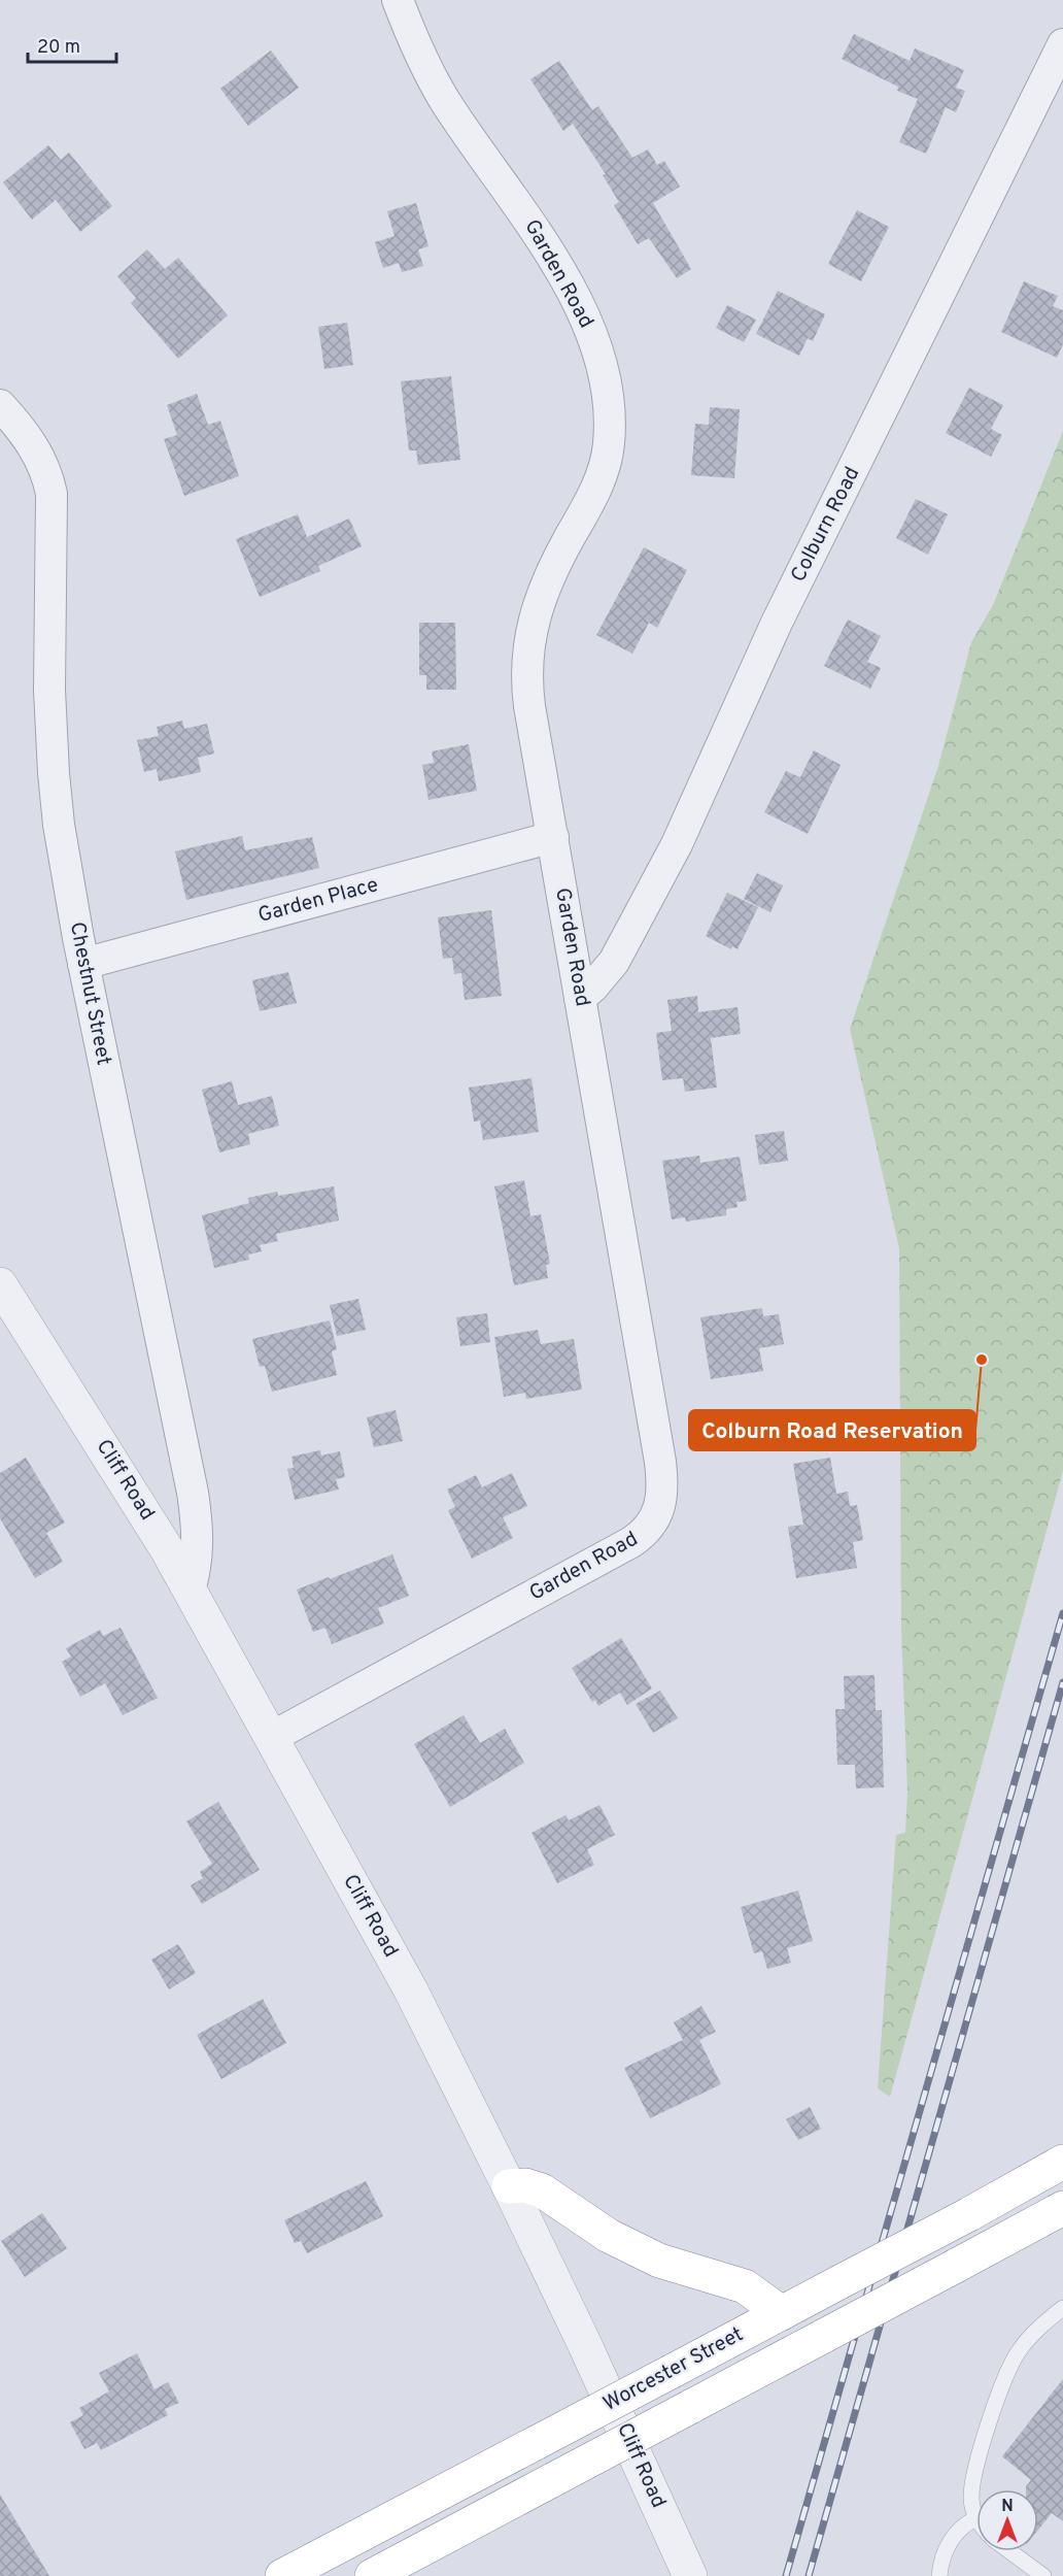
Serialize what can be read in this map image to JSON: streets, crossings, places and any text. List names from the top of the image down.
{
  "streets": {
    "highway": ["Worcester Street"],
    "street": [
      "Garden Road",
      "Colburn Road",
      "Garden Place",
      "Chestnut Street",
      "Cliff Road"
    ]
  },
  "crossings": [
    ["Garden Road", "Colburn Road"],
    ["Garden Road", "Garden Place"],
    ["Garden Road", "Cliff Road"],
    ["Garden Place", "Chestnut Street"],
    ["Chestnut Street", "Cliff Road"]
  ],
  "places": ["Colburn Road Reservation"],
  "scale_bar": "20 m",
  "north": "top"
}
